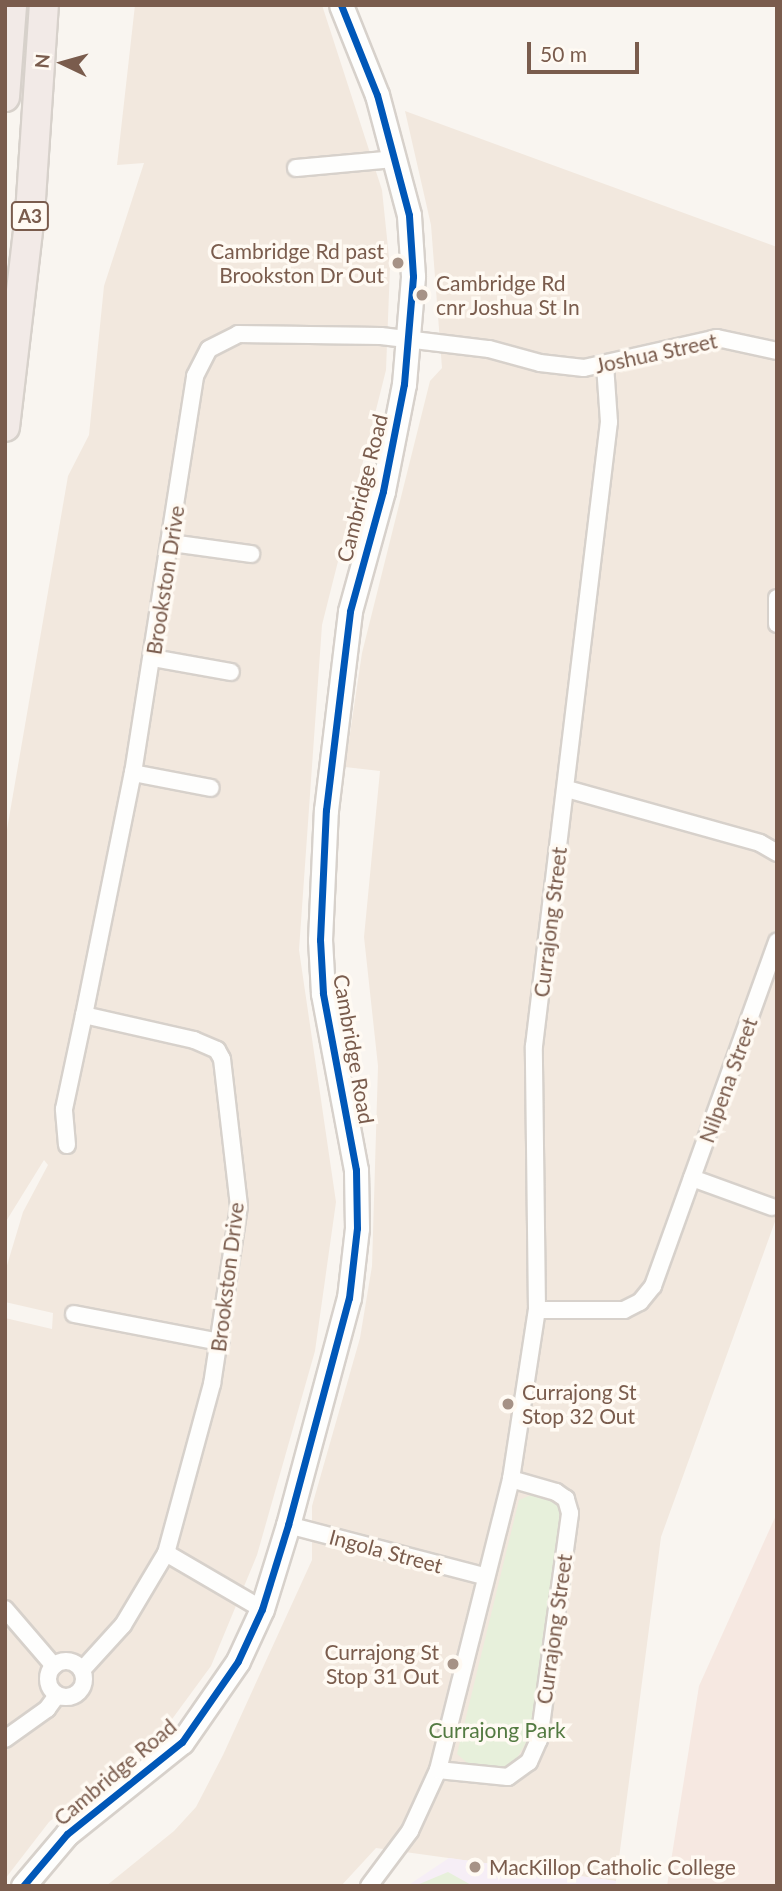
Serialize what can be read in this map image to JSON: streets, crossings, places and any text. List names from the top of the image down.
{
  "streets": {
    "highway": ["A3"],
    "main road": ["Cambridge Road"],
    "street": [
      "Joshua Street",
      "Brookston Drive",
      "Currajong Street",
      "Nilpena Street",
      "Ingola Street"
    ]
  },
  "crossings": [
    ["Joshua Street", "Cambridge Road"],
    ["Joshua Street", "Brookston Drive"],
    ["Joshua Street", "Currajong Street"],
    ["Cambridge Road", "Brookston Drive"],
    ["Cambridge Road", "Ingola Street"],
    ["Currajong Street", "Nilpena Street"],
    ["Currajong Street", "Ingola Street"]
  ],
  "parks": ["Currajong Park"],
  "places": [
    "Cambridge Rd past Brookston Dr Out",
    "Cambridge Rd cnr Joshua St In",
    "Currajong St Stop 32 Out",
    "Currajong St Stop 31 Out",
    "MacKillop Catholic College"
  ],
  "scale_bar": "50 m",
  "north": "left"
}
